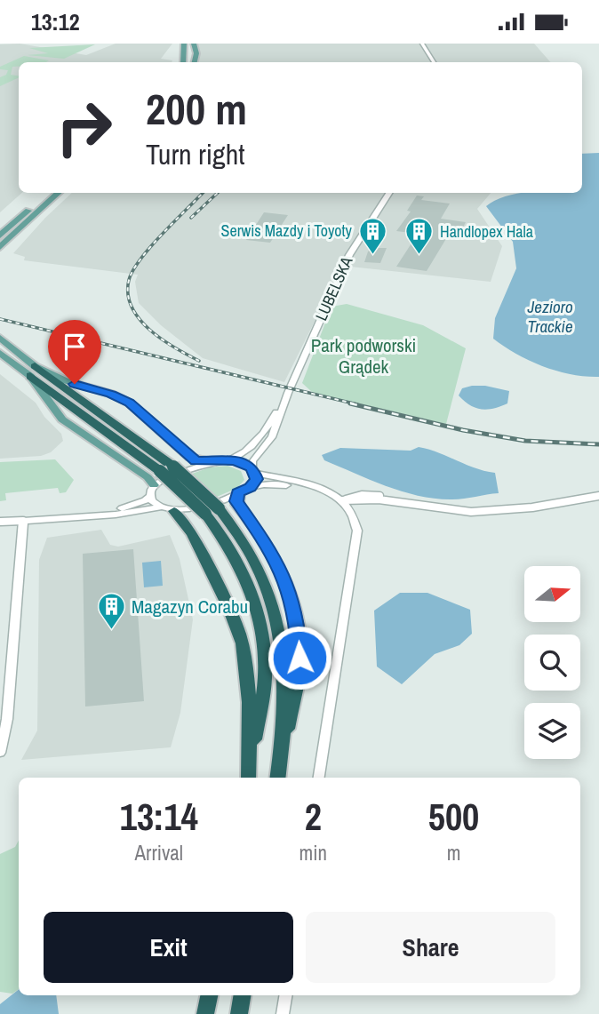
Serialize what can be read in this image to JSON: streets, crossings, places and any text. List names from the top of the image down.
{
  "streets": {
    "street": ["LUBELSKA"]
  },
  "water": ["Jezioro Trackie"],
  "parks": ["Park podworski Grądek"],
  "places": {
    "building": ["Serwis Mazdy i Toyoty", "Handlopex Hala", "Magazyn Corabu"]
  },
  "north": "right",
  "page": {
    "status": "13:12",
    "turn": ["200 m", "Turn right"],
    "eta": [
      "13:14",
      "Arrival",
      "2",
      "min",
      "500",
      "m"
    ],
    "buttons": ["Exit", "Share"]
  }
}
